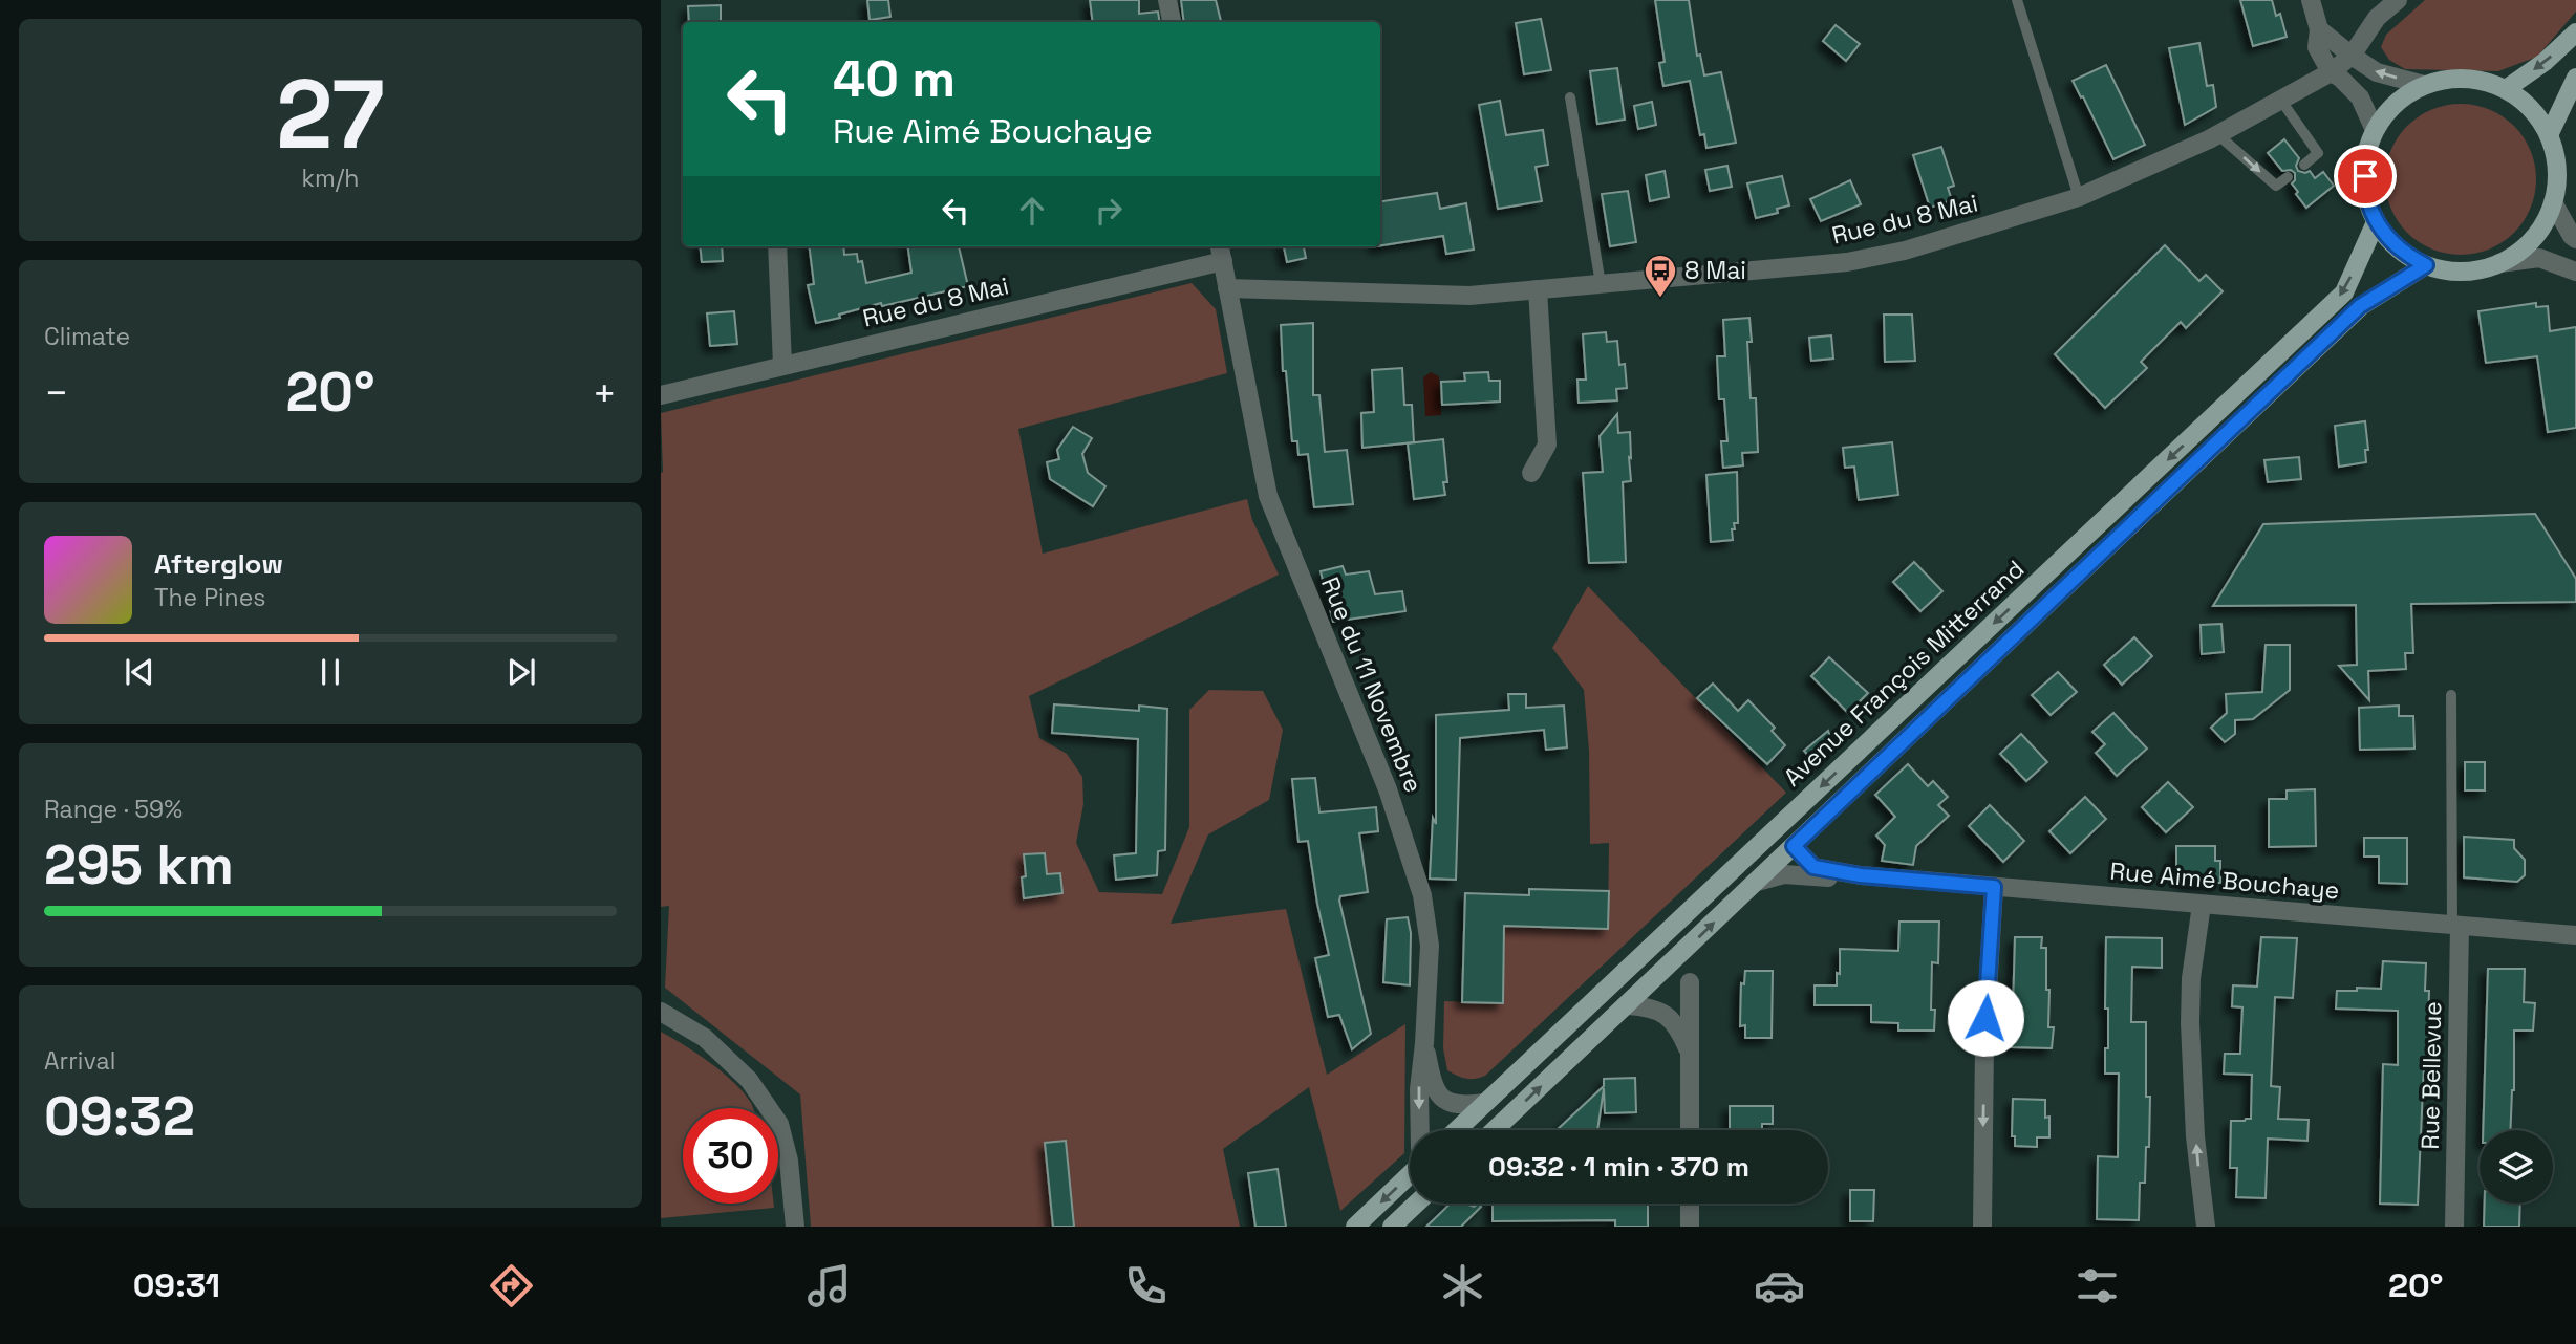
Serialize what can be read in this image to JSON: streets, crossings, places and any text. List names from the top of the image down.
{
  "streets": {
    "main road": ["Avenue François Mitterrand"],
    "street": [
      "Rue du 8 Mai",
      "Rue du 11 Novembre",
      "Rue Aimé Bouchaye",
      "Rue Bellevue"
    ]
  },
  "crossings": [
    ["Rue du 8 Mai", "Rue du 11 Novembre"],
    ["Avenue François Mitterrand", "Rue Aimé Bouchaye"],
    ["Rue Aimé Bouchaye", "Rue Bellevue"]
  ],
  "places": {
    "bus stop": ["8 Mai"]
  },
  "page": {
    "tile": [
      ["27", "km/h"],
      "Climate",
      ["Range · 59%", "295 km"],
      ["Arrival", "09:32"]
    ],
    "turn": ["40 m", "Rue Aimé Bouchaye"],
    "heat": ["−", "20°", "+"],
    "song": ["Afterglow", "The Pines"],
    "limit": "30",
    "trip": "09:32 · 1 min · 370 m",
    "tabs": ["09:31", "20°"]
  }
}
